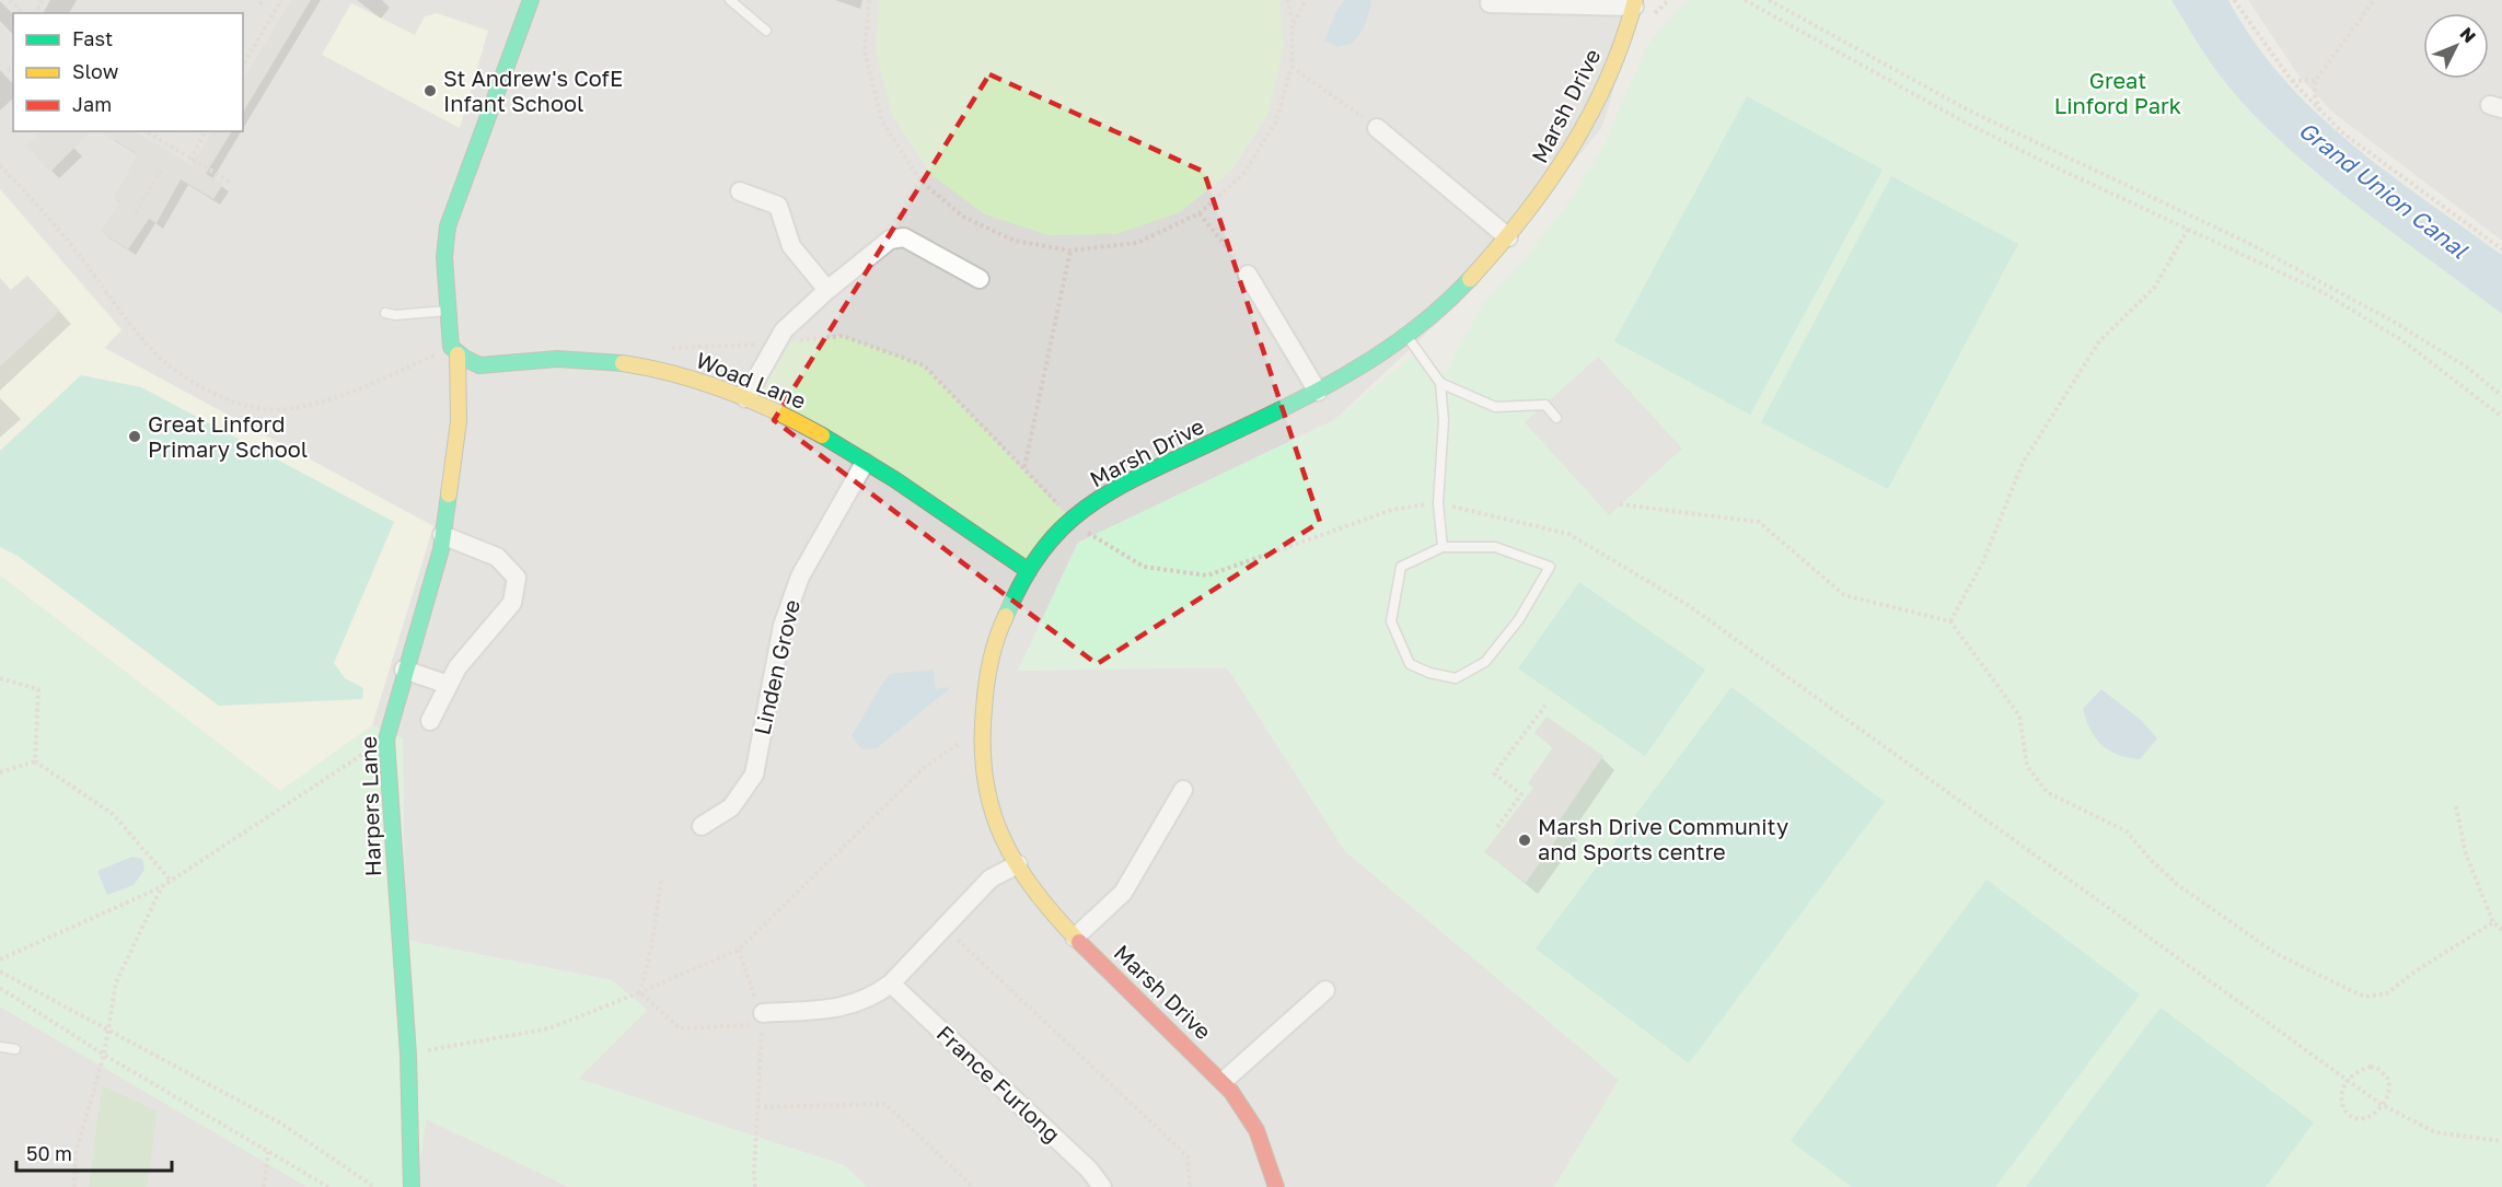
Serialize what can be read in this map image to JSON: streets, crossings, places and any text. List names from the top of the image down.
{
  "streets": {
    "street": [
      "Marsh Drive",
      "Woad Lane",
      "Linden Grove",
      "Harpers Lane",
      "France Furlong"
    ]
  },
  "crossings": [
    ["Marsh Drive", "Woad Lane"],
    ["Woad Lane", "Linden Grove"],
    ["Woad Lane", "Harpers Lane"]
  ],
  "water": ["Grand Union Canal"],
  "parks": ["Great Linford Park"],
  "places": ["St Andrew's CofE Infant School", "Great Linford Primary School", "Marsh Drive Community and Sports centre"],
  "legend": ["Fast", "Slow", "Jam"],
  "scale_bar": "50 m",
  "north": "top right"
}
